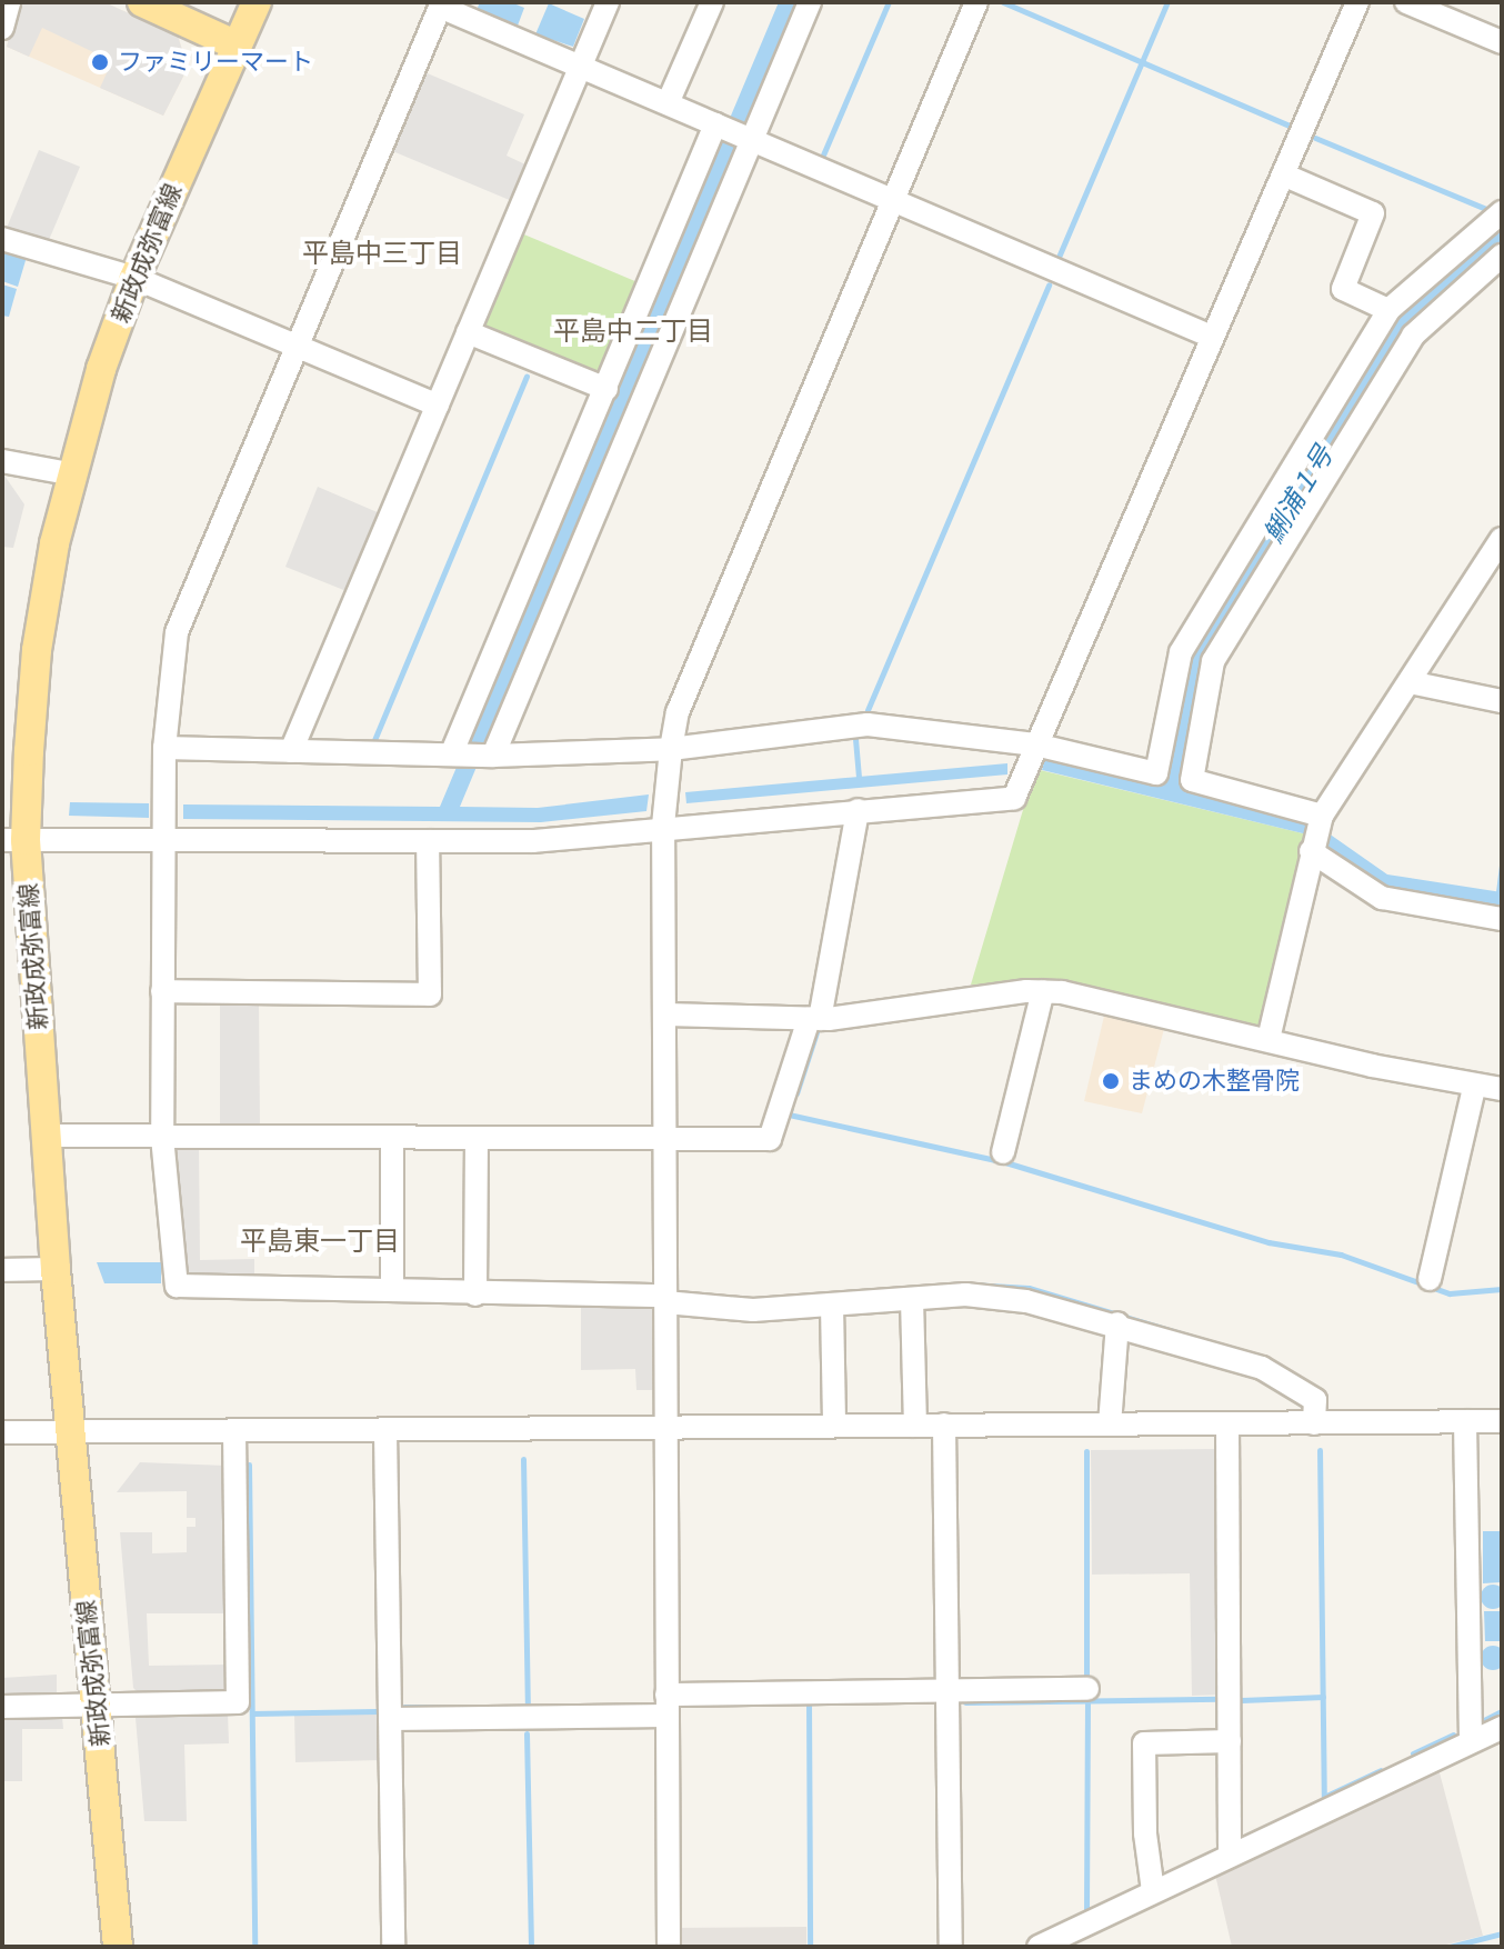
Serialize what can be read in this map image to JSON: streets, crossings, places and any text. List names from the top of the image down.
{
  "streets": {
    "main road": ["新政成弥富線"]
  },
  "districts": ["平島中三丁目", "平島中二丁目", "平島東一丁目"],
  "water": ["鯏浦１号"],
  "places": ["ファミリーマート", "まめの木整骨院"]
}
